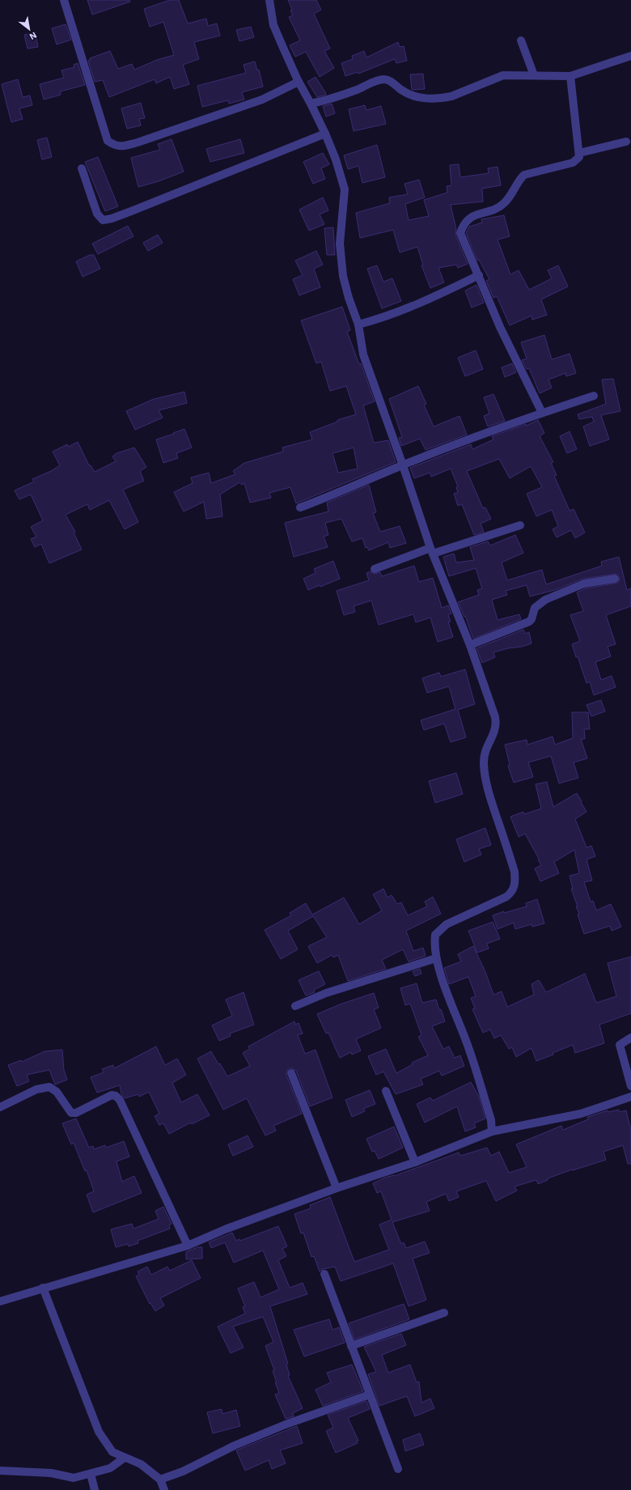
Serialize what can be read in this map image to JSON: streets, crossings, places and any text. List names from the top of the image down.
{
  "north": "bottom right"
}
